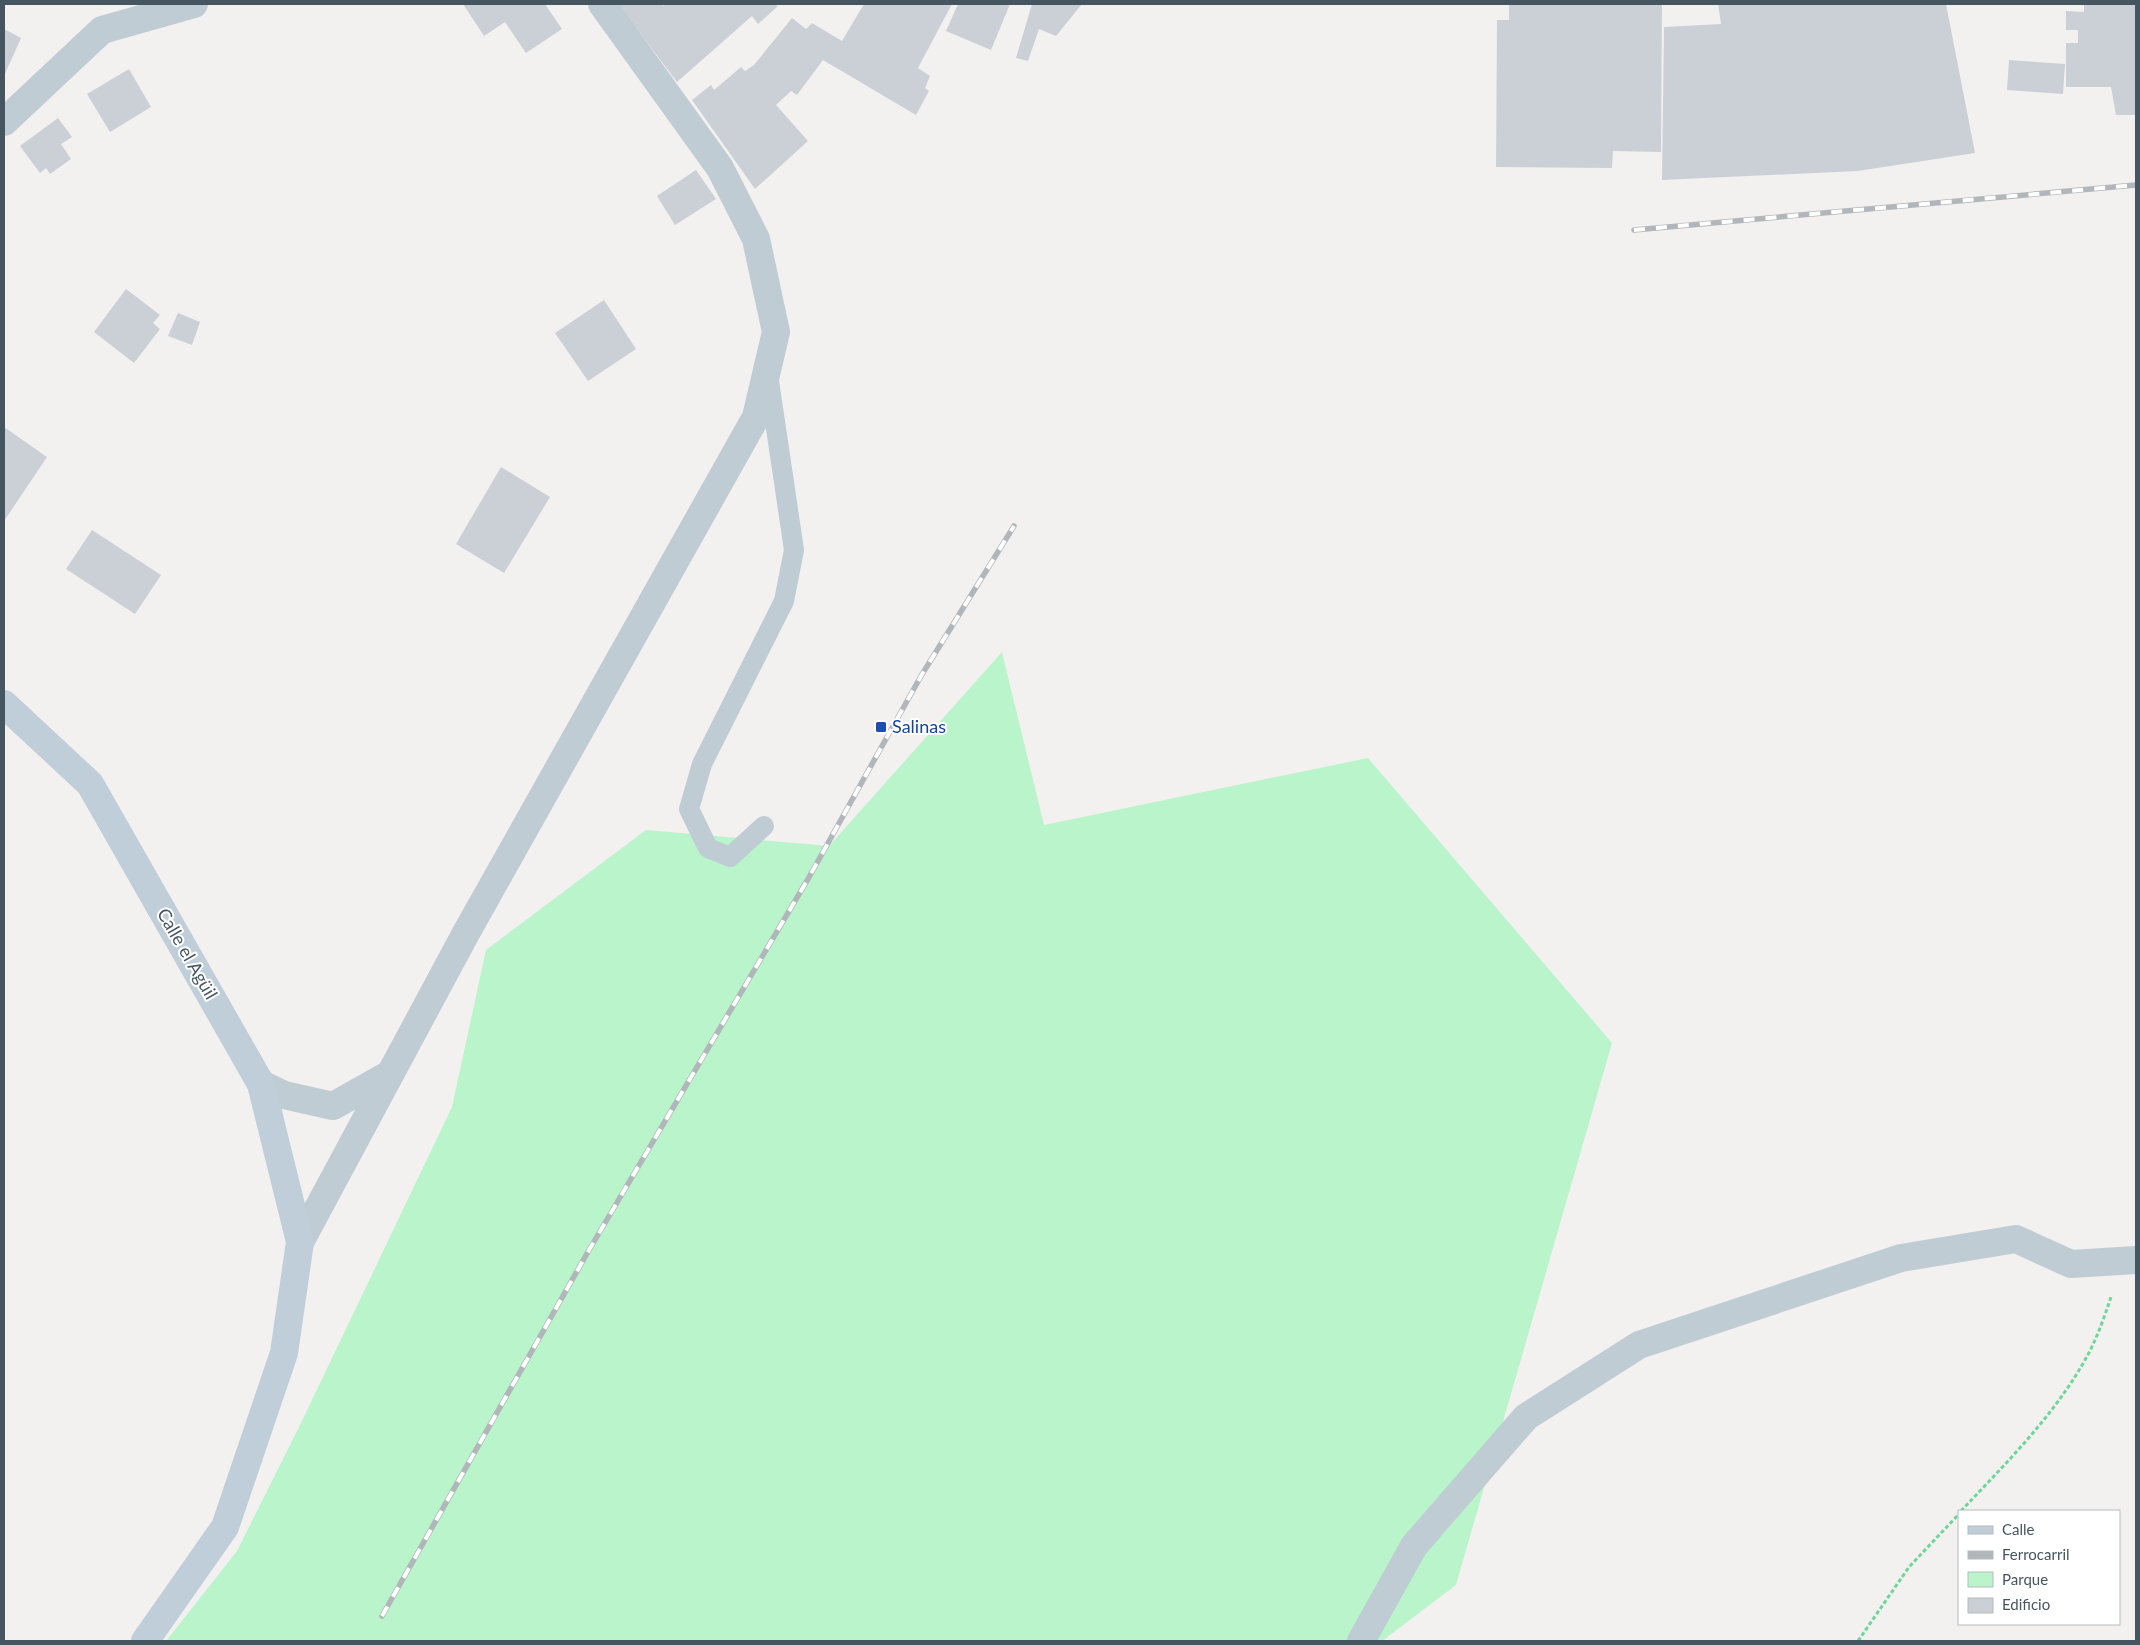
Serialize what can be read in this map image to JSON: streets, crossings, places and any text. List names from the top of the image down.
{
  "streets": {
    "street": ["Calle el Agüil"]
  },
  "places": {
    "transit": ["Salinas"]
  },
  "legend": [
    "Calle",
    "Ferrocarril",
    "Parque",
    "Edificio"
  ]
}
